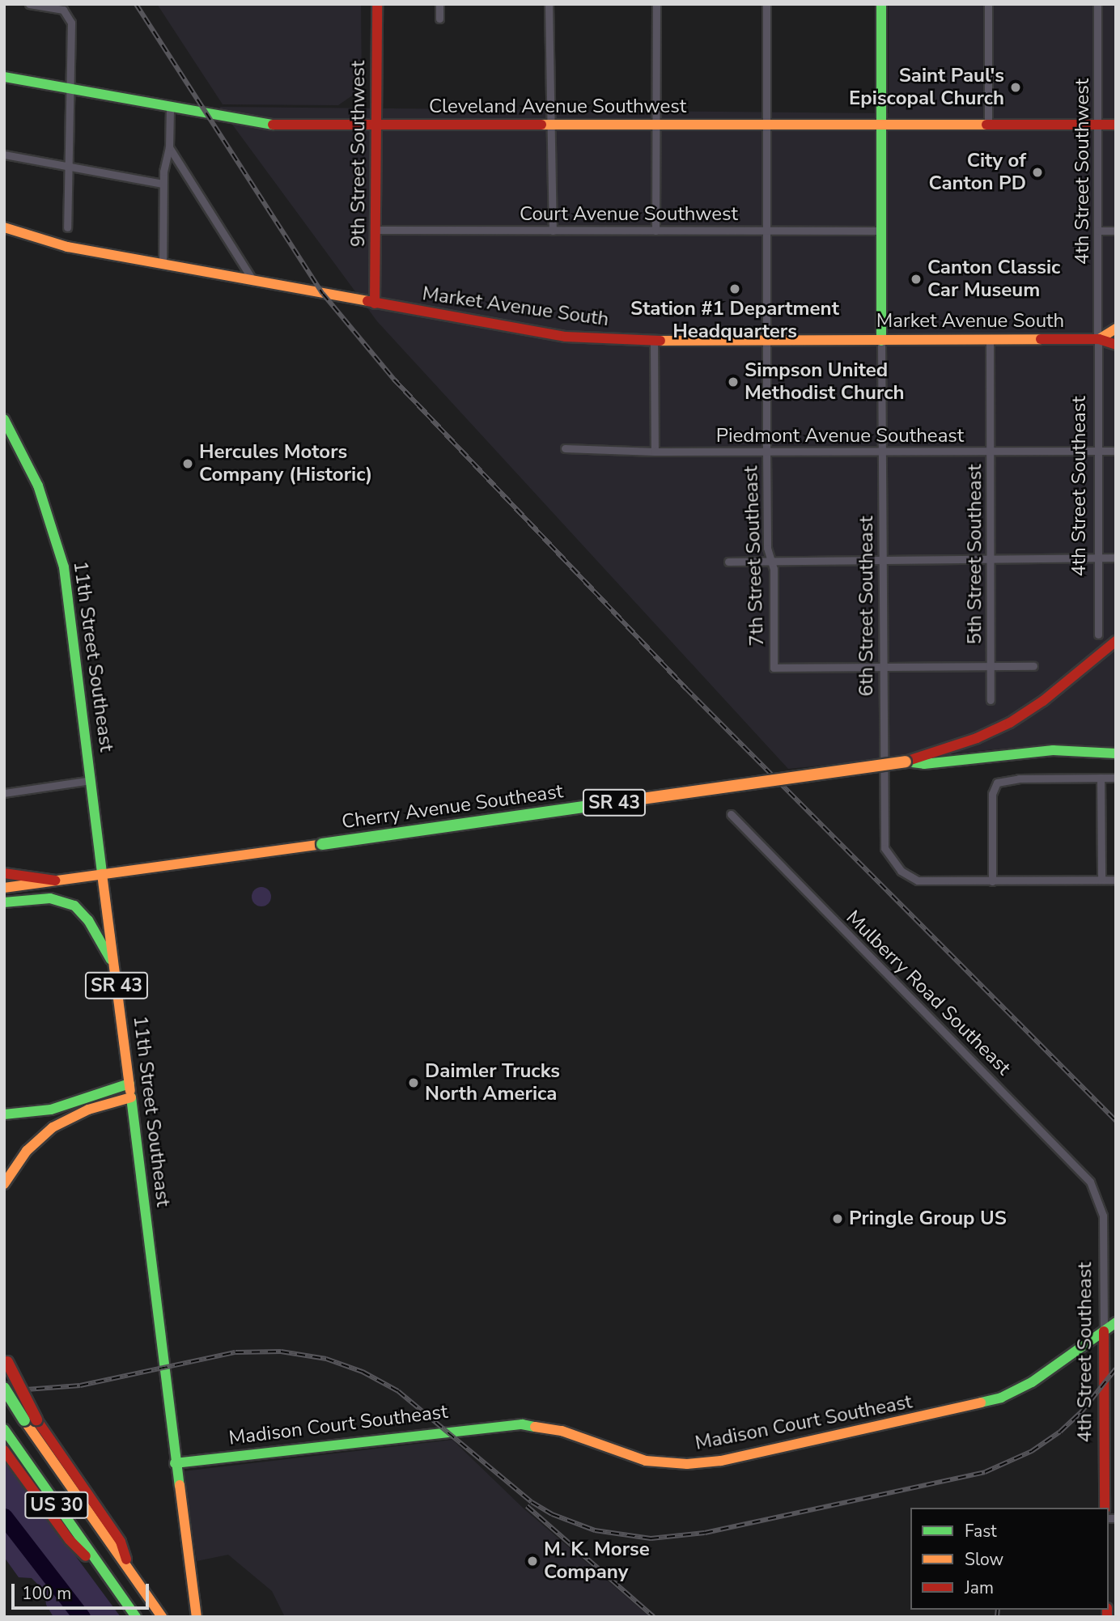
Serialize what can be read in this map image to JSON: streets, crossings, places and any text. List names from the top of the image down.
{
  "streets": {
    "main road": [
      "Cleveland Avenue Southwest",
      "9th Street Southwest",
      "Market Avenue South",
      "4th Street Southeast",
      "11th Street Southeast",
      "SR 43",
      "Cherry Avenue Southeast",
      "Madison Court Southeast",
      "US 30"
    ],
    "street": [
      "4th Street Southwest",
      "Court Avenue Southwest",
      "Piedmont Avenue Southeast",
      "5th Street Southeast",
      "7th Street Southeast",
      "6th Street Southeast",
      "Mulberry Road Southeast"
    ]
  },
  "crossings": [
    ["Cleveland Avenue Southwest", "9th Street Southwest"],
    ["Cleveland Avenue Southwest", "4th Street Southwest"],
    ["Cleveland Avenue Southwest", "7th Street Southeast"],
    ["9th Street Southwest", "Court Avenue Southwest"],
    ["9th Street Southwest", "Market Avenue South"],
    ["4th Street Southwest", "Market Avenue South"],
    ["4th Street Southwest", "4th Street Southeast"],
    ["Court Avenue Southwest", "7th Street Southeast"],
    ["Market Avenue South", "4th Street Southeast"],
    ["Market Avenue South", "5th Street Southeast"],
    ["Market Avenue South", "7th Street Southeast"],
    ["Market Avenue South", "6th Street Southeast"],
    ["Piedmont Avenue Southeast", "4th Street Southeast"],
    ["Piedmont Avenue Southeast", "5th Street Southeast"],
    ["Piedmont Avenue Southeast", "7th Street Southeast"],
    ["Piedmont Avenue Southeast", "6th Street Southeast"],
    ["4th Street Southeast", "Mulberry Road Southeast"],
    ["4th Street Southeast", "Madison Court Southeast"],
    ["7th Street Southeast", "6th Street Southeast"],
    ["11th Street Southeast", "Cherry Avenue Southeast"],
    ["11th Street Southeast", "Madison Court Southeast"]
  ],
  "places": [
    "Saint Paul's Episcopal Church",
    "City of Canton PD",
    "Canton Classic Car Museum",
    "Station #1 Department Headquarters",
    "Simpson United Methodist Church",
    "Hercules Motors Company (Historic)",
    "Daimler Trucks North America",
    "Pringle Group US",
    "M. K. Morse Company"
  ],
  "legend": ["Fast", "Slow", "Jam"],
  "scale_bar": "100 m"
}
